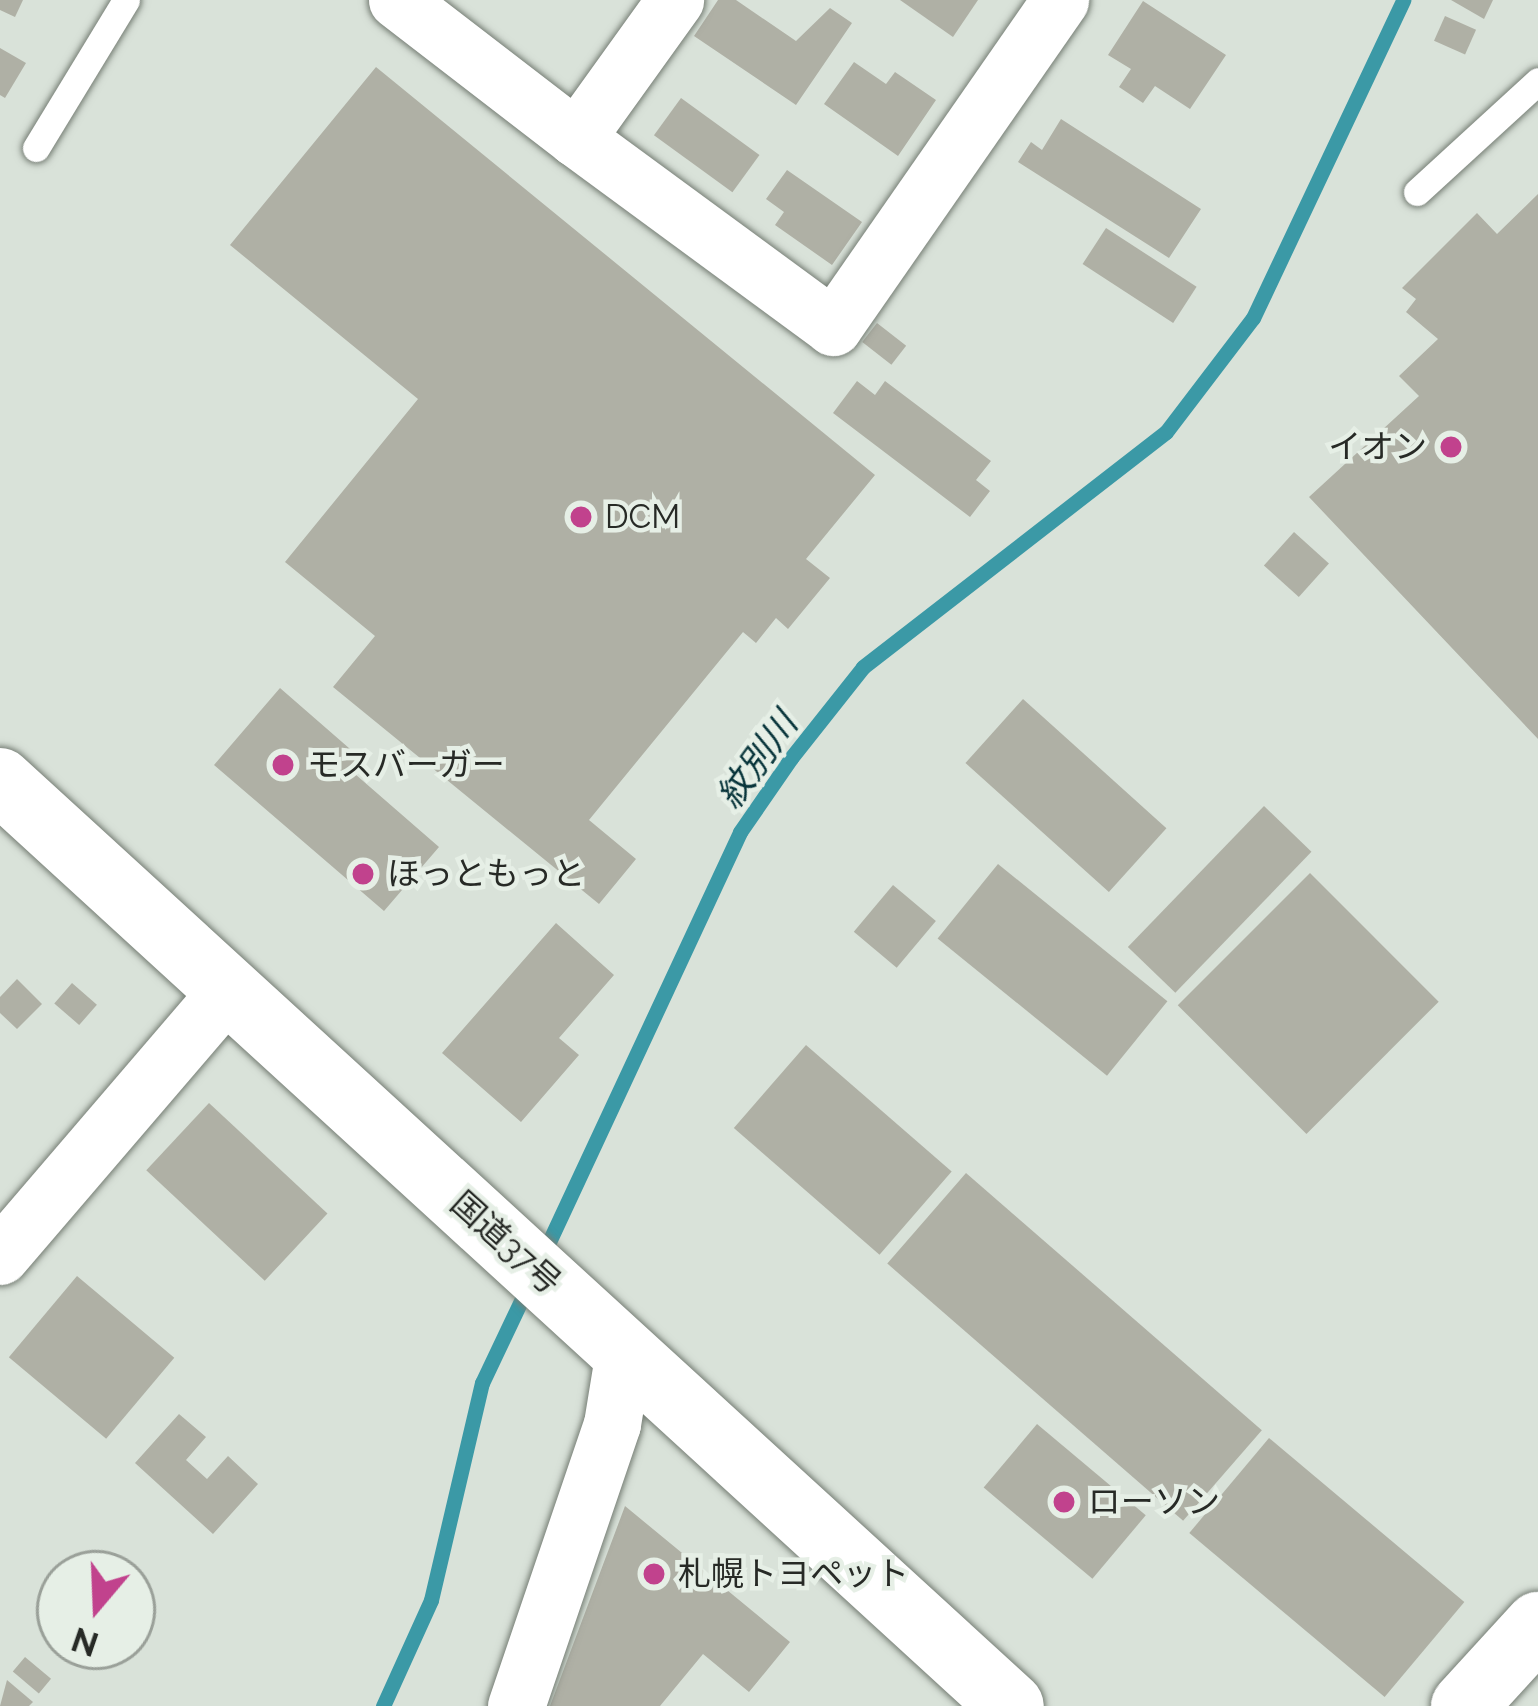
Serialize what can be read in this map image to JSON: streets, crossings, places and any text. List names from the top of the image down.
{
  "streets": {
    "main road": ["国道37号"]
  },
  "water": ["紋別川"],
  "places": [
    "イオン",
    "DCM",
    "モスバーガー",
    "ほっともっと",
    "ローソン",
    "札幌トヨペット"
  ],
  "north": "bottom"
}
